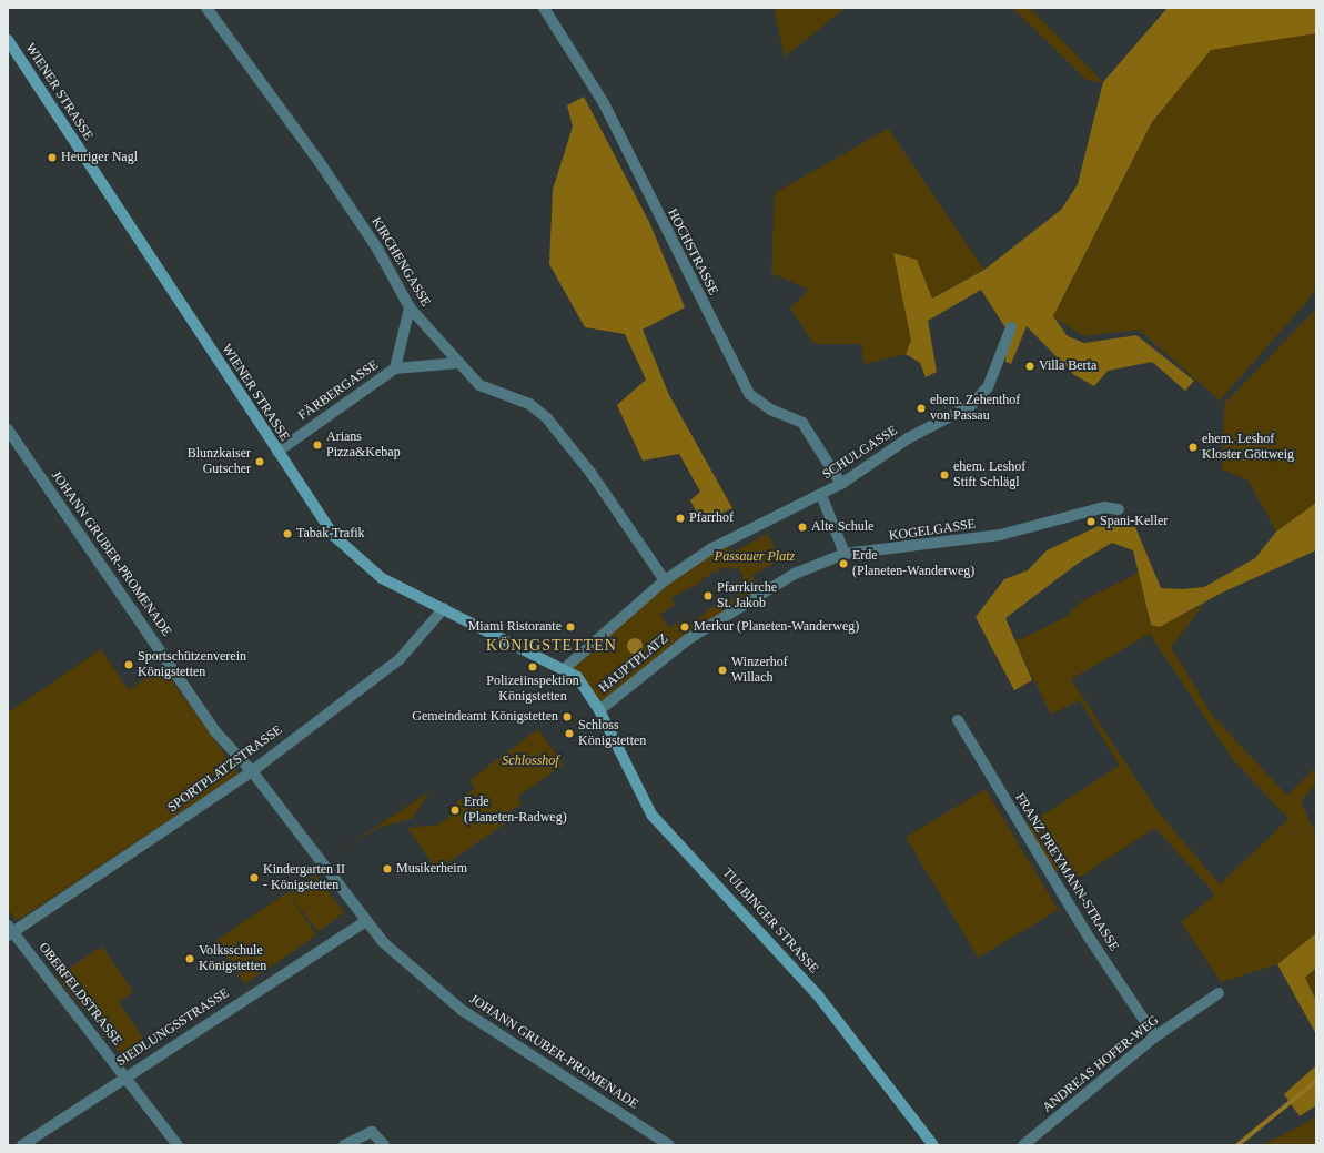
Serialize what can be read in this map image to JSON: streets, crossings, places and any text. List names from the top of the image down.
{
  "streets": {
    "main road": ["WIENER STRASSE", "HAUPTPLATZ", "TULBINGER STRASSE"],
    "street": [
      "HOCHSTRASSE",
      "KIRCHENGASSE",
      "FÄRBERGASSE",
      "SCHULGASSE",
      "KOGELGASSE",
      "JOHANN GRUBER-PROMENADE",
      "SPORTPLATZSTRASSE",
      "FRANZ PREYMANN-STRASSE",
      "OBERFELDSTRASSE",
      "SIEDLUNGSSTRASSE",
      "ANDREAS HOFER-WEG"
    ]
  },
  "crossings": [
    ["WIENER STRASSE", "FÄRBERGASSE"],
    ["WIENER STRASSE", "HAUPTPLATZ"],
    ["WIENER STRASSE", "SPORTPLATZSTRASSE"],
    ["HOCHSTRASSE", "SCHULGASSE"],
    ["KIRCHENGASSE", "FÄRBERGASSE"],
    ["KIRCHENGASSE", "SCHULGASSE"],
    ["KOGELGASSE", "HAUPTPLATZ"],
    ["JOHANN GRUBER-PROMENADE", "SPORTPLATZSTRASSE"],
    ["JOHANN GRUBER-PROMENADE", "SIEDLUNGSSTRASSE"],
    ["HAUPTPLATZ", "TULBINGER STRASSE"],
    ["SPORTPLATZSTRASSE", "OBERFELDSTRASSE"],
    ["FRANZ PREYMANN-STRASSE", "ANDREAS HOFER-WEG"],
    ["OBERFELDSTRASSE", "SIEDLUNGSSTRASSE"]
  ],
  "districts": ["KÖNIGSTETTEN"],
  "parks": ["Passauer Platz", "Schlosshof"],
  "places": [
    "Heuriger Nagl",
    "Villa Berta",
    "ehem. Zehenthof von Passau",
    "Arians Pizza&Kebap",
    "ehem. Leshof Kloster Göttweig",
    "Blunzkaiser Gutscher",
    "ehem. Leshof Stift Schlägl",
    "Pfarrhof",
    "Spani-Keller",
    "Alte Schule",
    "Tabak Trafik",
    "Erde (Planeten-Wanderweg)",
    "Pfarrkirche St. Jakob",
    "Miami Ristorante",
    "Merkur (Planeten-Wanderweg)",
    "Sportschützenverein Königstetten",
    "Polizeiinspektion Königstetten",
    "Winzerhof Willach",
    "Gemeindeamt Königstetten",
    "Schloss Königstetten",
    "Erde (Planeten-Radweg)",
    "Musikerheim",
    "Kindergarten II - Königstetten",
    "Volksschule Königstetten"
  ]
}
